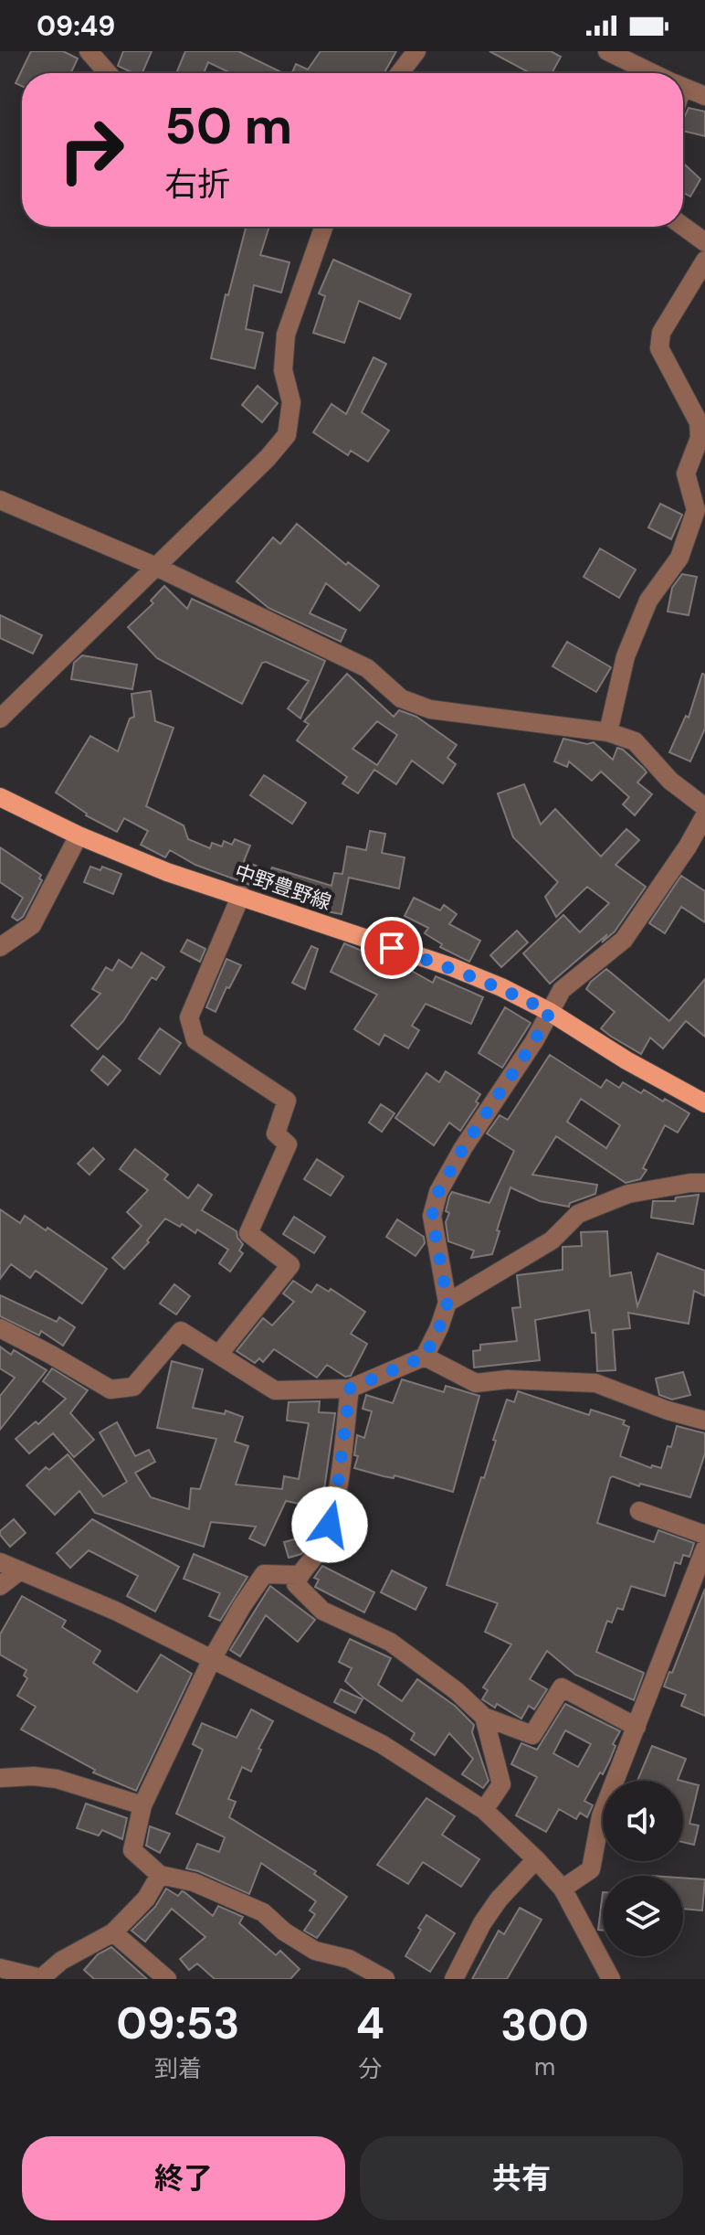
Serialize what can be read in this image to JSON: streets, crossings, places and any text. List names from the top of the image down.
{
  "streets": {
    "main road": ["中野豊野線"]
  },
  "page": {
    "status": "09:49",
    "turn": ["50 m", "右折"],
    "eta": [
      "09:53",
      "到着",
      "4",
      "分",
      "300",
      "m"
    ],
    "buttons": ["終了", "共有"]
  }
}
